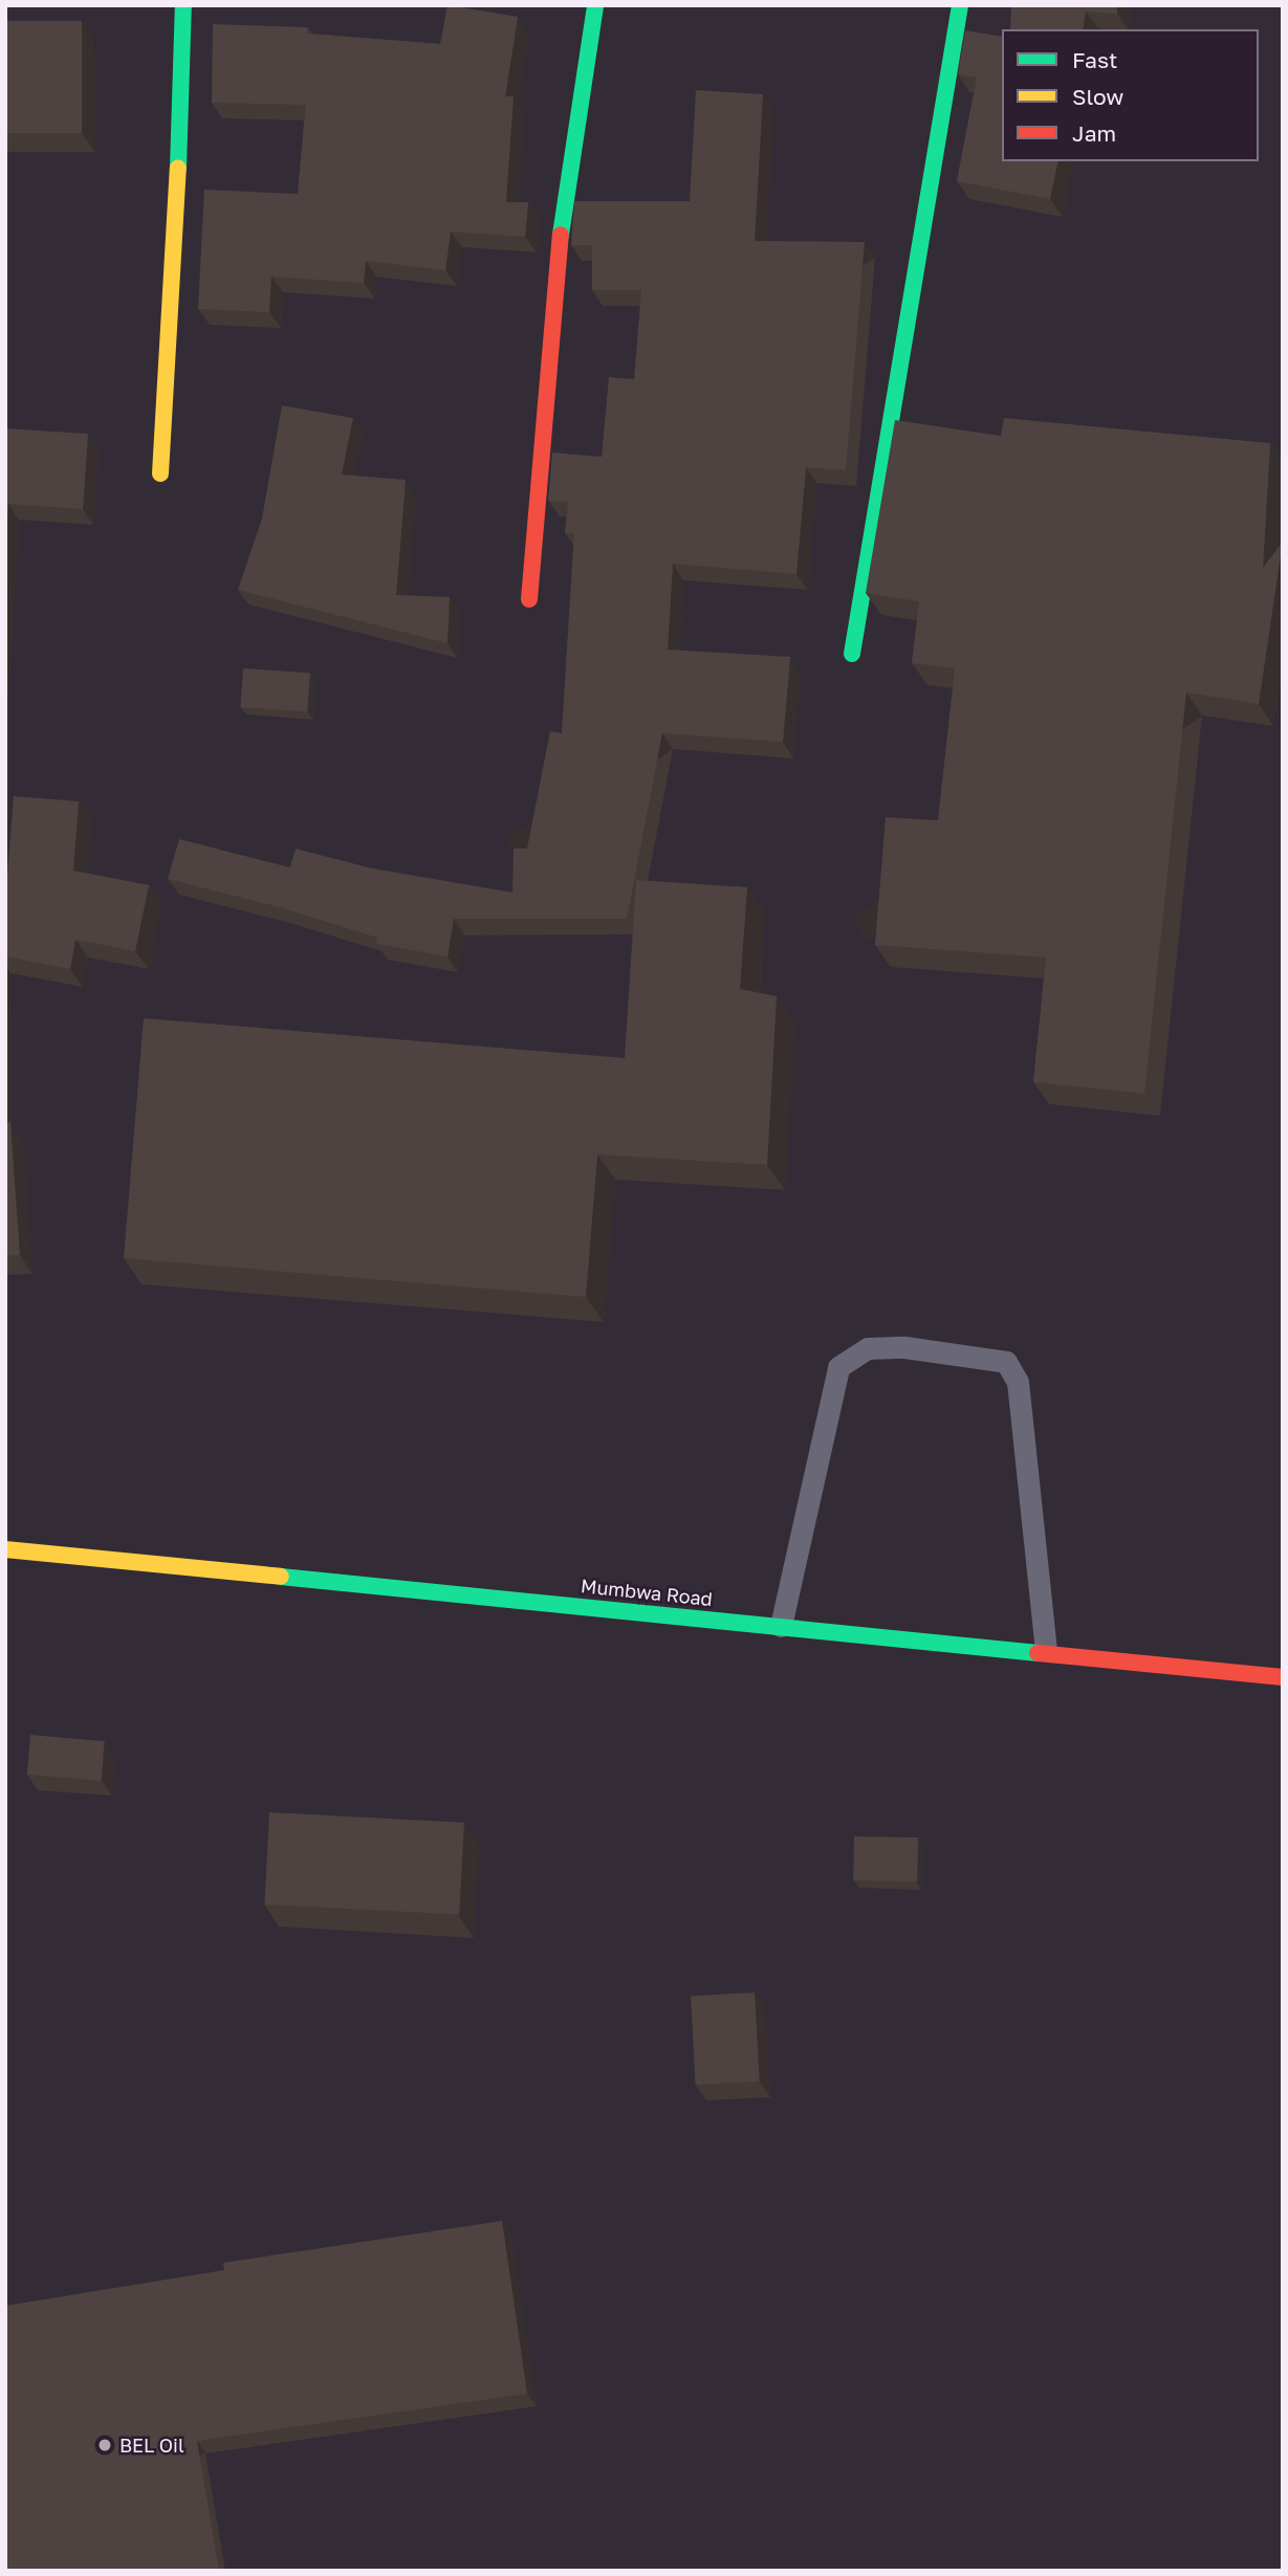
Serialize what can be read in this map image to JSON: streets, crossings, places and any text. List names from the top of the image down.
{
  "streets": {
    "street": ["Mumbwa Road"]
  },
  "places": ["BEL Oil"],
  "legend": ["Fast", "Slow", "Jam"]
}
